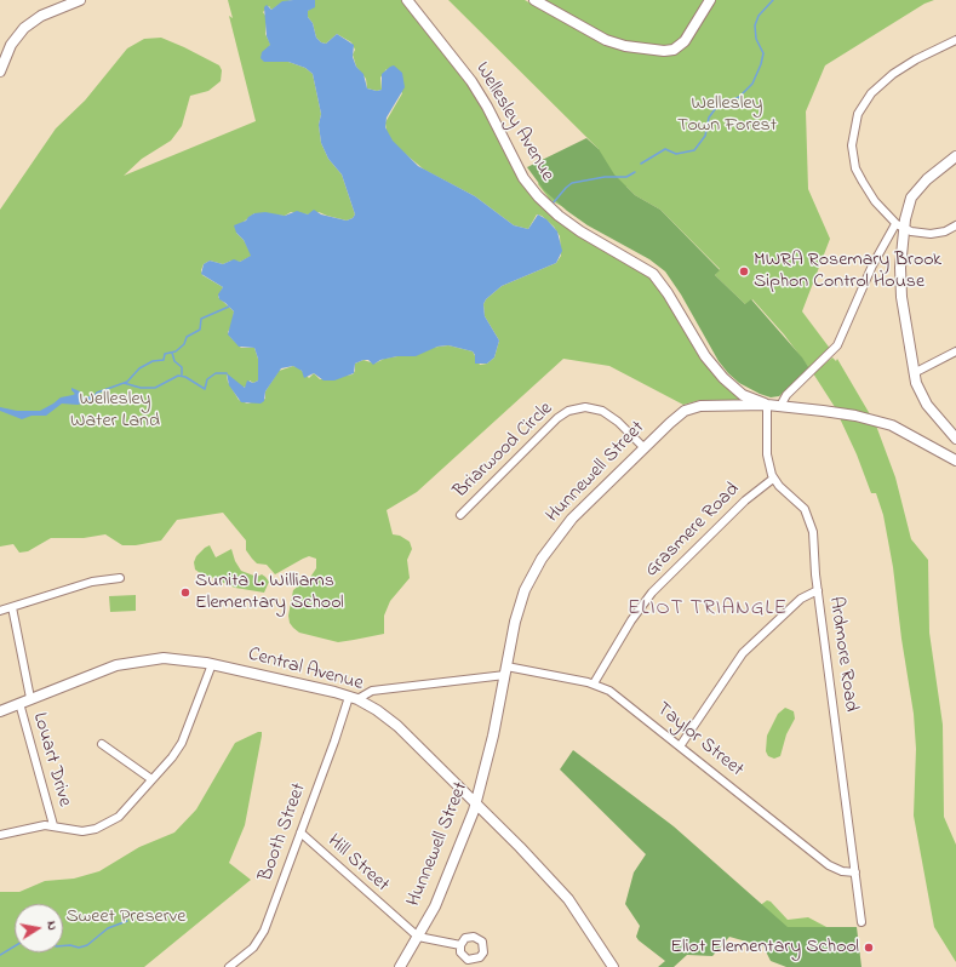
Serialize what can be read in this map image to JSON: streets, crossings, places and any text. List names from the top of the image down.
{
  "streets": {
    "main road": ["Wellesley Avenue", "Hunnewell Street", "Central Avenue"],
    "street": [
      "Briarwood Circle",
      "Grasmere Road",
      "Ardmore Road",
      "Taylor Street",
      "Louart Drive",
      "Booth Street",
      "Hill Street"
    ]
  },
  "crossings": [
    ["Wellesley Avenue", "Hunnewell Street"],
    ["Briarwood Circle", "Hunnewell Street"],
    ["Hunnewell Street", "Central Avenue"],
    ["Hunnewell Street", "Taylor Street"],
    ["Hunnewell Street", "Hill Street"],
    ["Grasmere Road", "Ardmore Road"],
    ["Grasmere Road", "Taylor Street"],
    ["Ardmore Road", "Taylor Street"],
    ["Central Avenue", "Taylor Street"],
    ["Central Avenue", "Louart Drive"],
    ["Central Avenue", "Booth Street"],
    ["Taylor Street", "Booth Street"],
    ["Booth Street", "Hill Street"]
  ],
  "districts": ["ELIOT TRIANGLE"],
  "parks": ["Wellesley Town Forest", "Wellesley Water Land", "Sweet Preserve"],
  "places": ["MWRA Rosemary Brook Siphon Control House", "Sunita L. Williams Elementary School", "Eliot Elementary School"],
  "north": "right"
}
